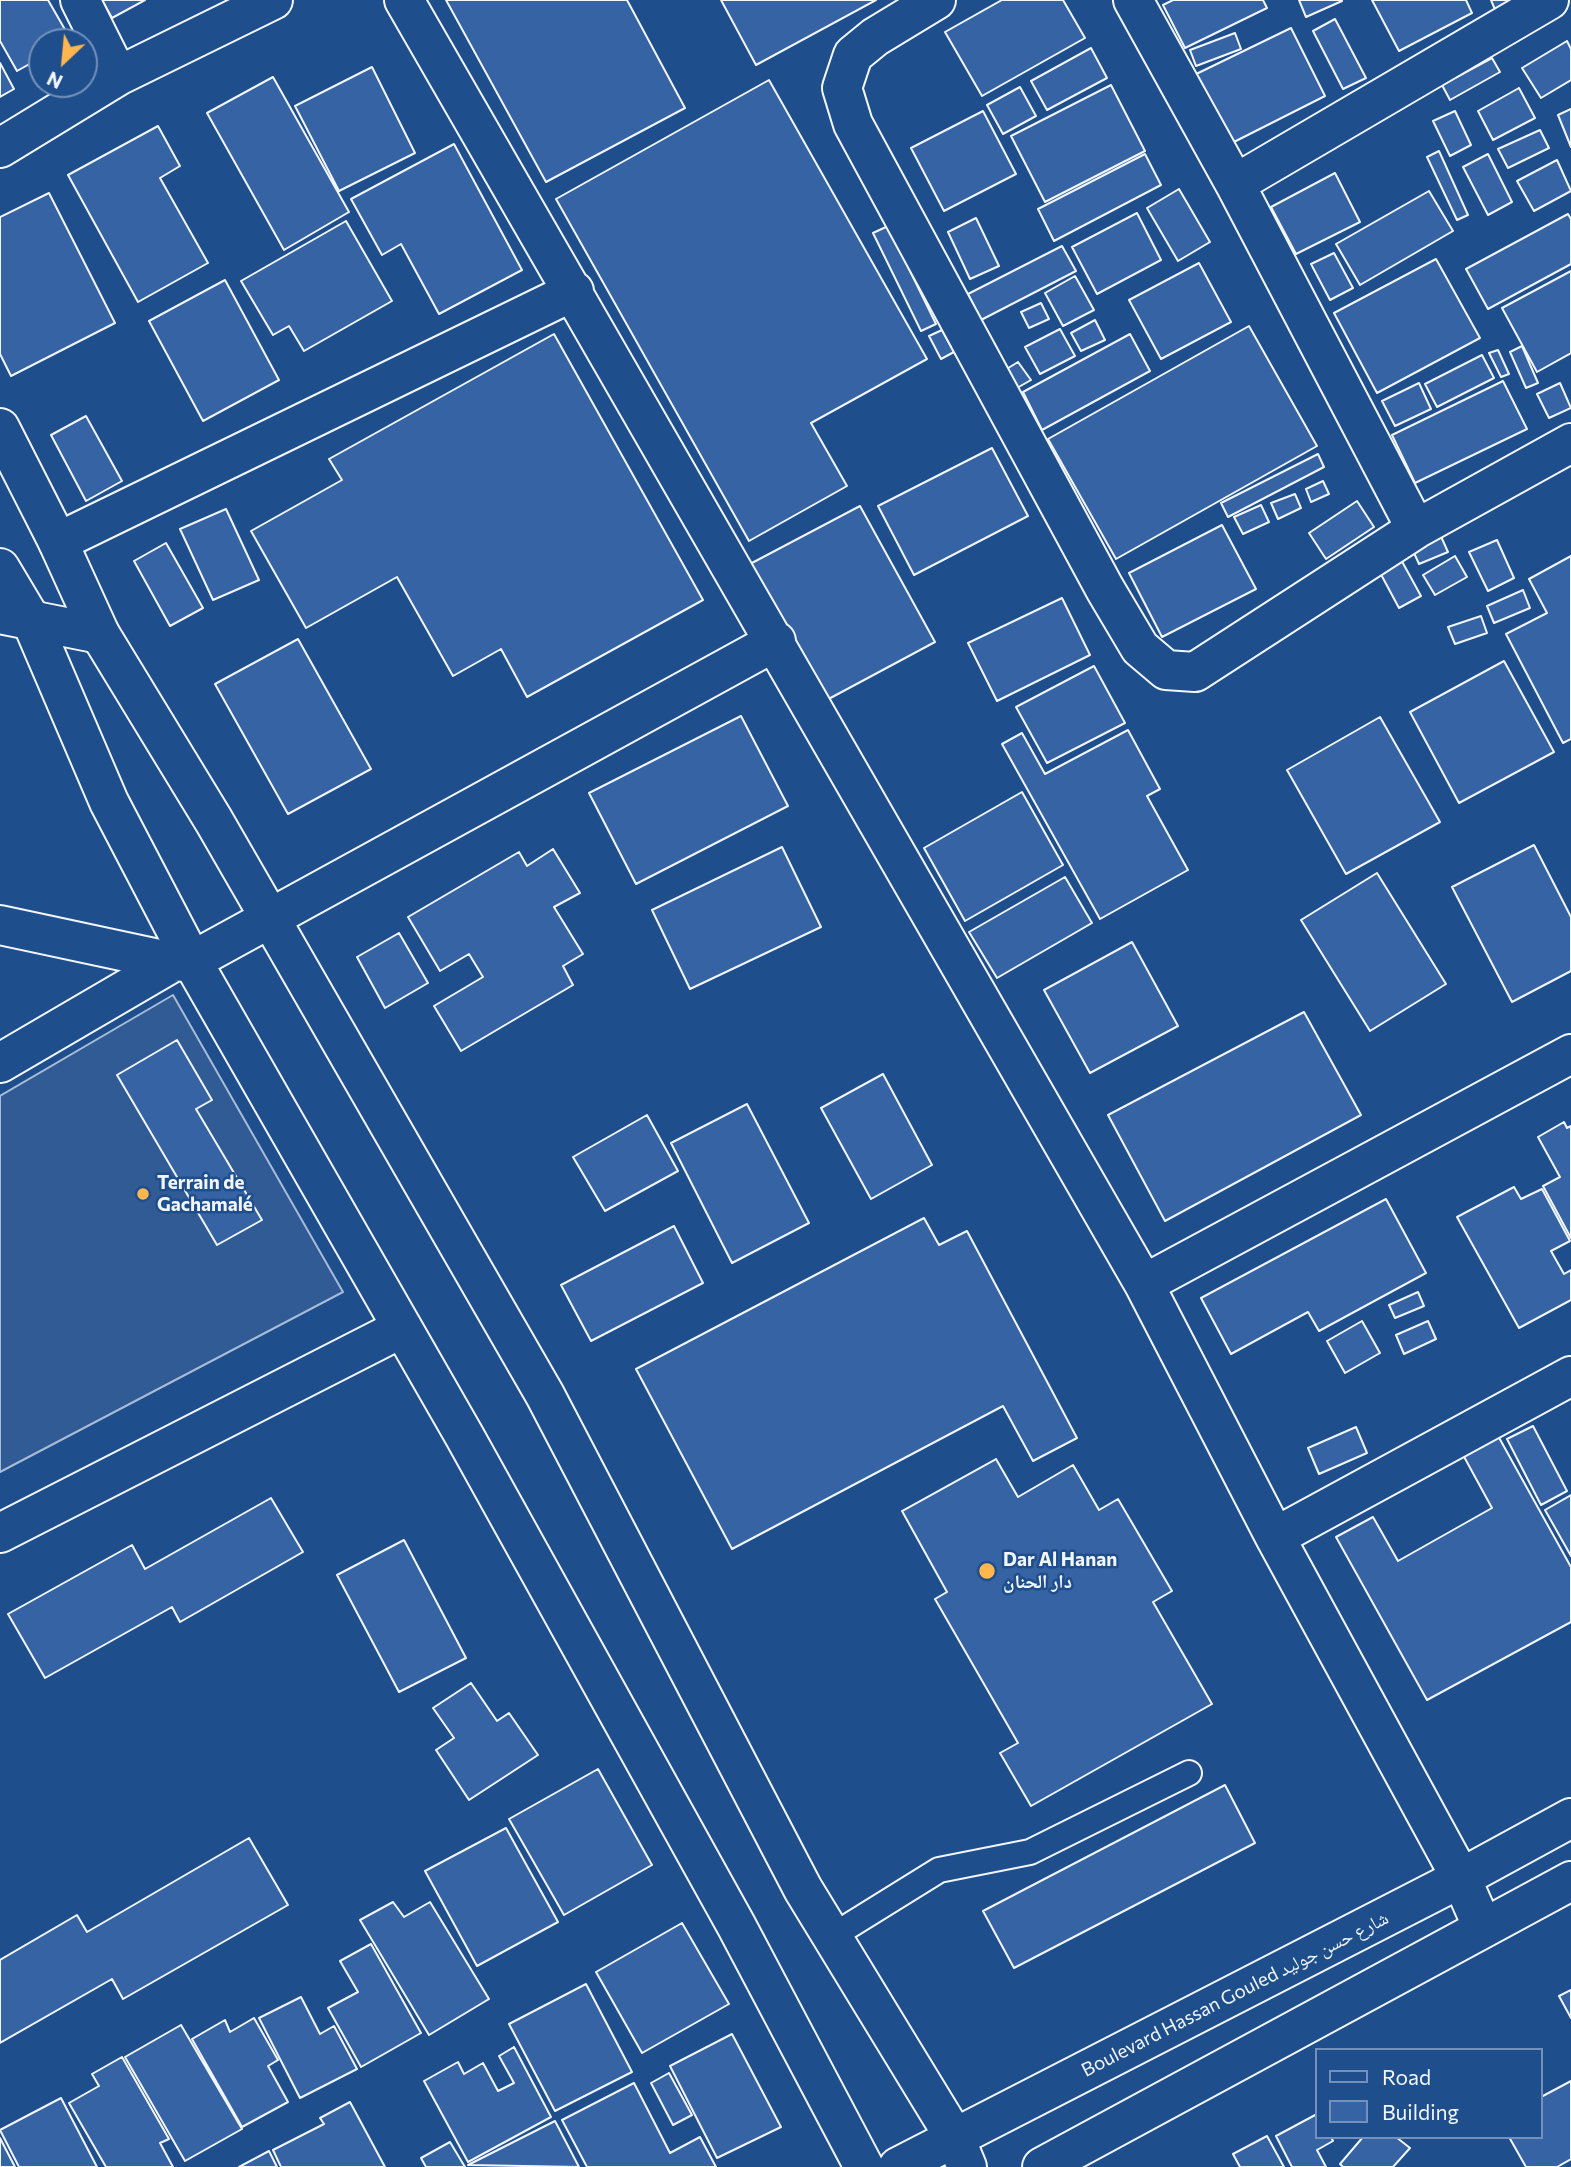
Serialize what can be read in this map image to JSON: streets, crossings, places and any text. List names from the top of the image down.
{
  "streets": {
    "street": ["Boulevard Hassan Gouled شارع حسن جوليد"]
  },
  "places": ["Terrain de Gachamalé", "Dar Al Hanan دار الحنان"],
  "legend": ["Road", "Building"],
  "north": "bottom left"
}
